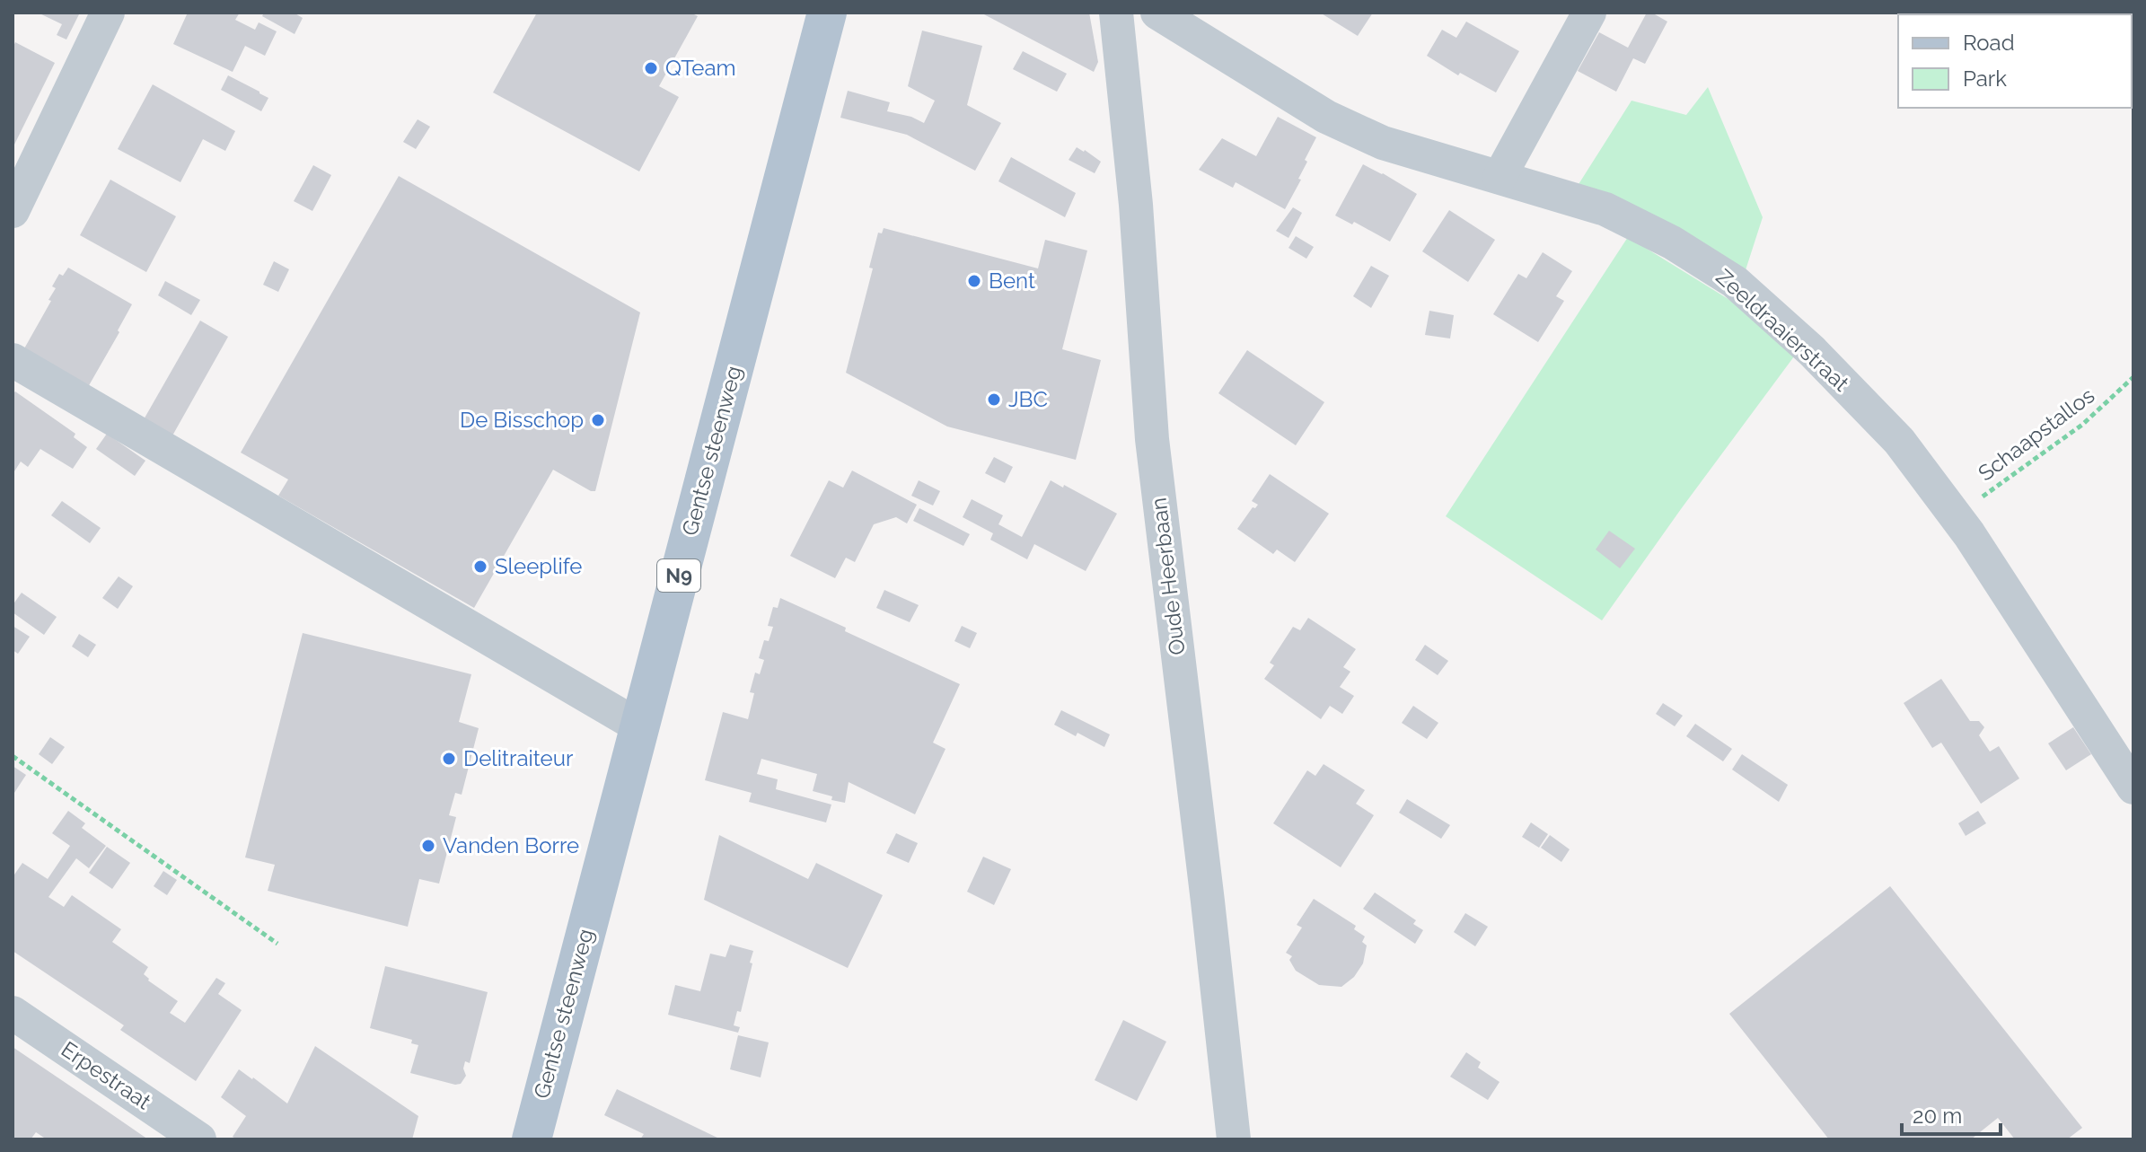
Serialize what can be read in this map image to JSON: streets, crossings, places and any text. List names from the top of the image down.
{
  "streets": {
    "main road": ["Gentse steenweg", "N9"],
    "street": ["Zeeldraaierstraat", "Oude Heerbaan", "Erpestraat"],
    "path": ["Schaapstallos"]
  },
  "crossings": [
    ["Zeeldraaierstraat", "Schaapstallos"]
  ],
  "places": [
    "QTeam",
    "Bent",
    "JBC",
    "De Bisschop",
    "Sleeplife",
    "Delitraiteur",
    "Vanden Borre"
  ],
  "legend": ["Road", "Park"],
  "scale_bar": "20 m"
}
